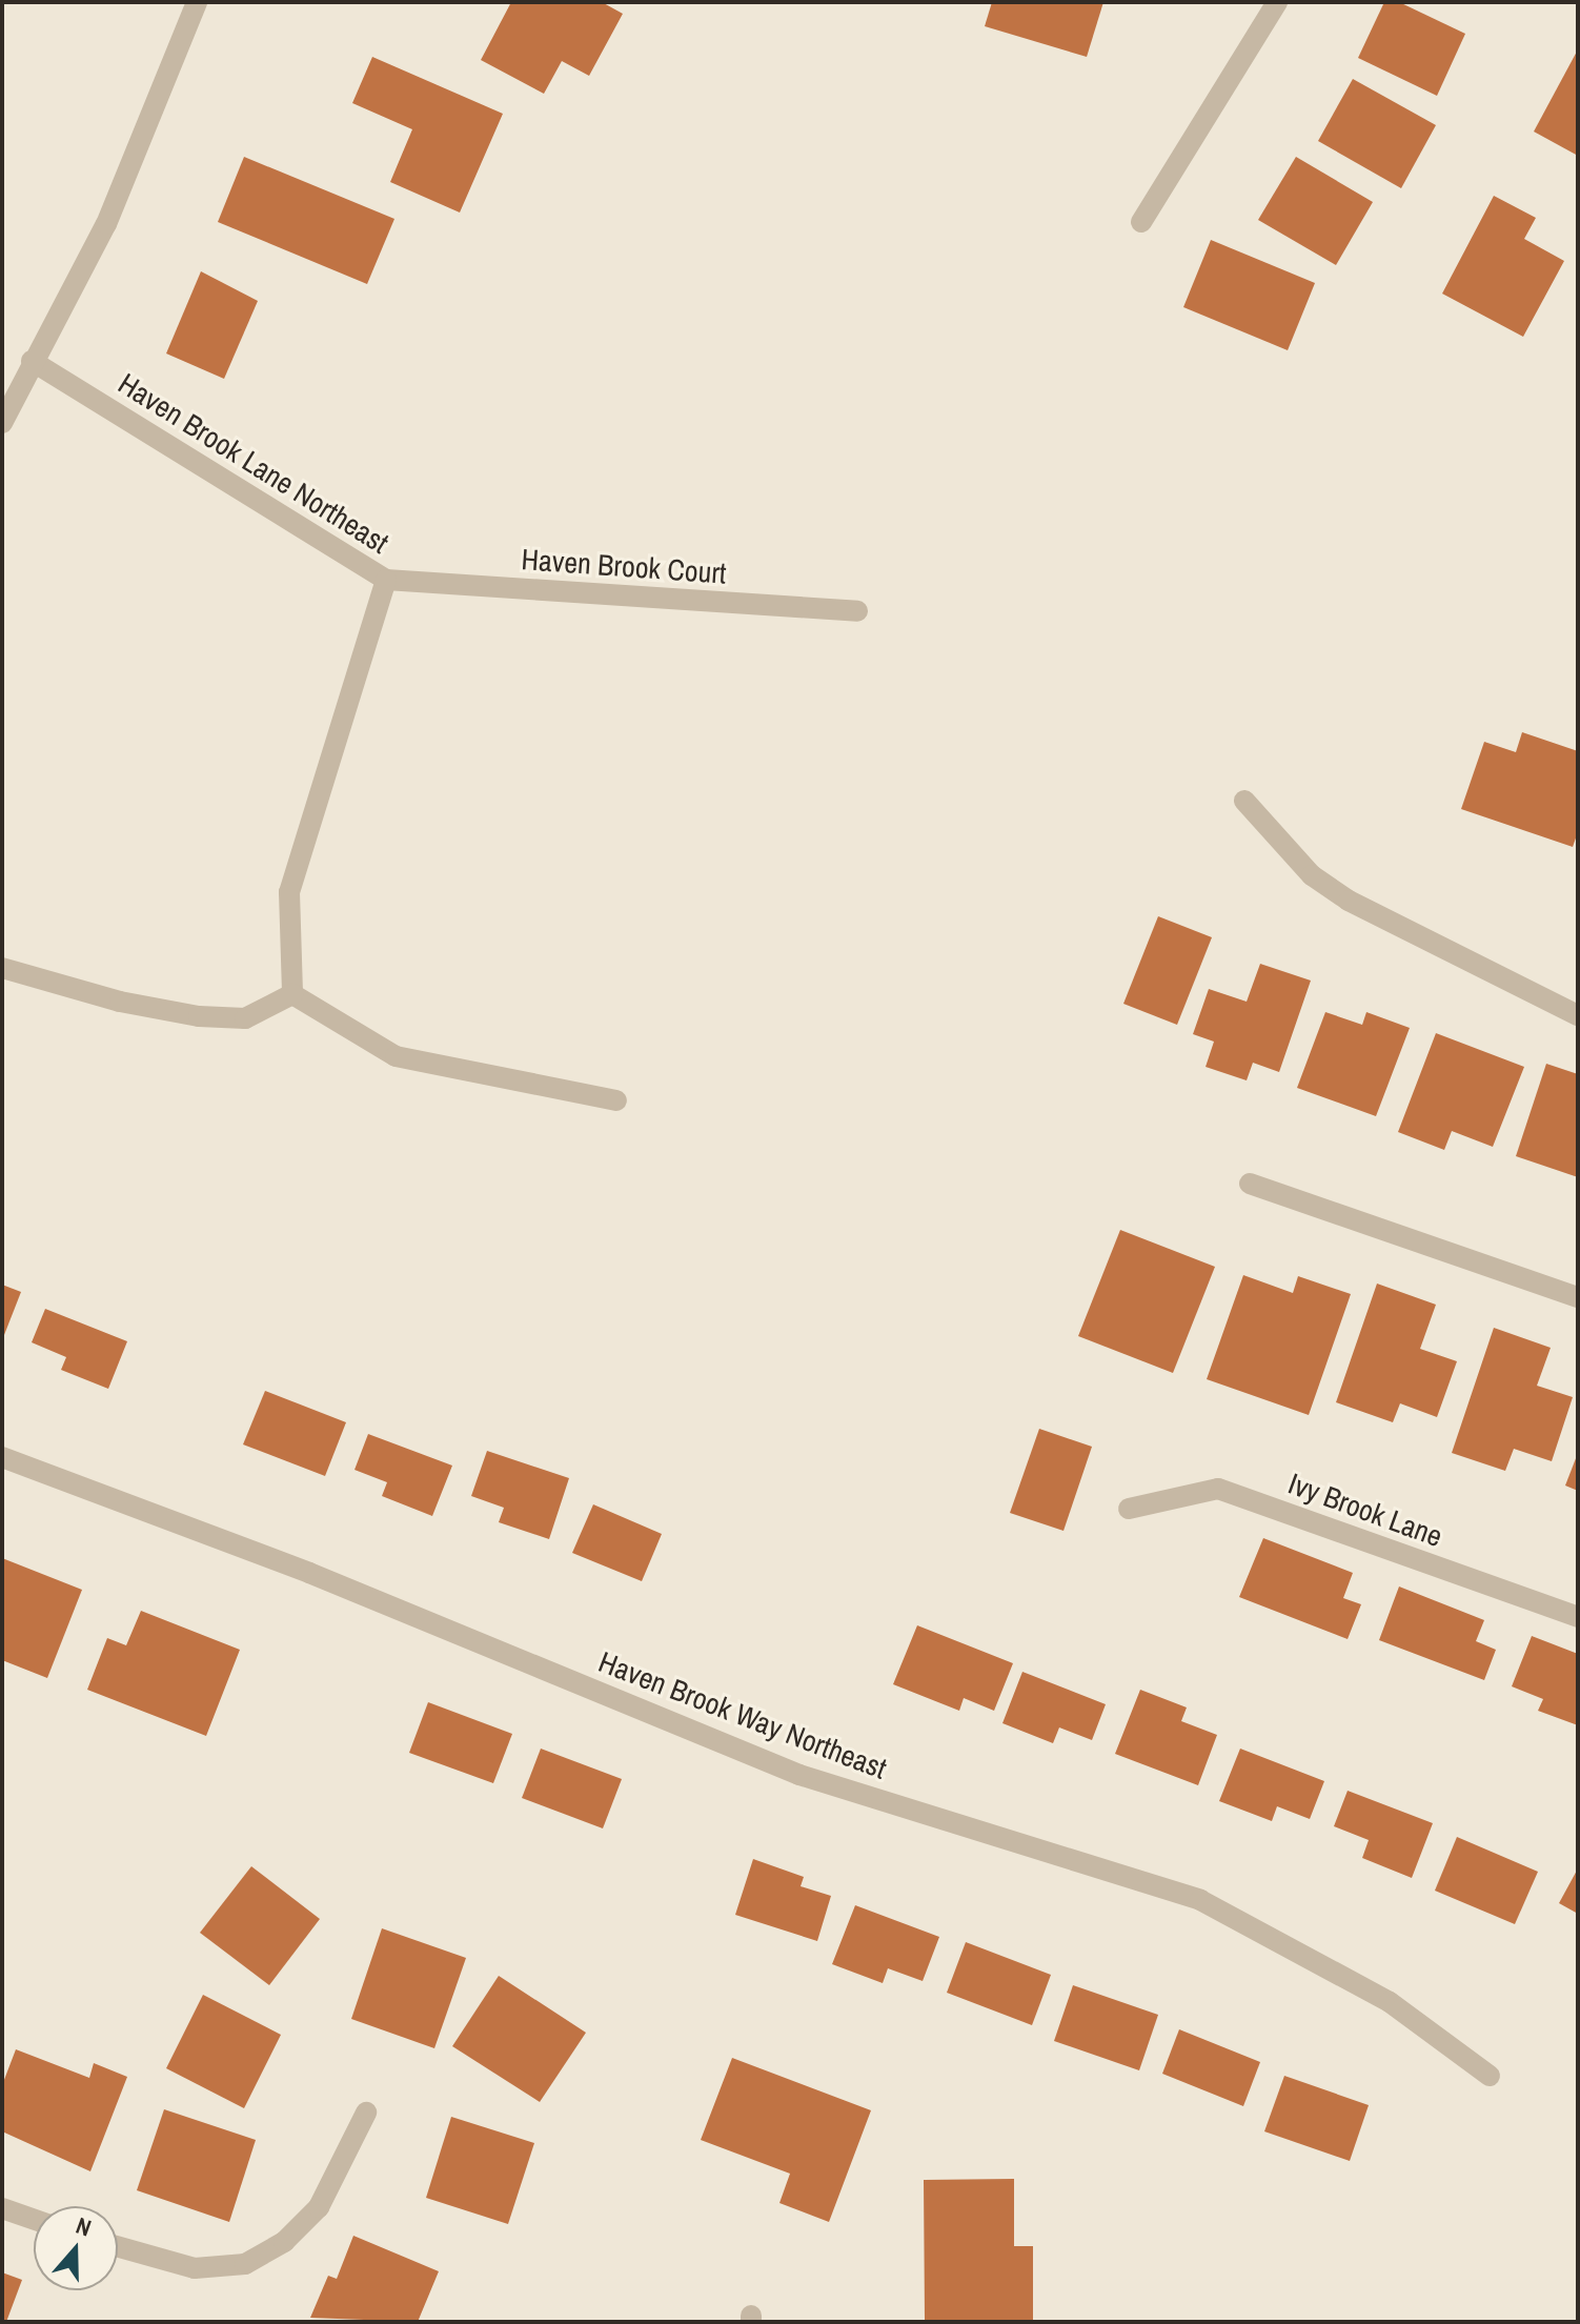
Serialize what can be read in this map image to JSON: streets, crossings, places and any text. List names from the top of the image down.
{
  "streets": {
    "street": [
      "Haven Brook Lane Northeast",
      "Haven Brook Court",
      "Ivy Brook Lane",
      "Haven Brook Way Northeast"
    ]
  },
  "crossings": [
    ["Haven Brook Lane Northeast", "Haven Brook Court"]
  ],
  "north": "top"
}
